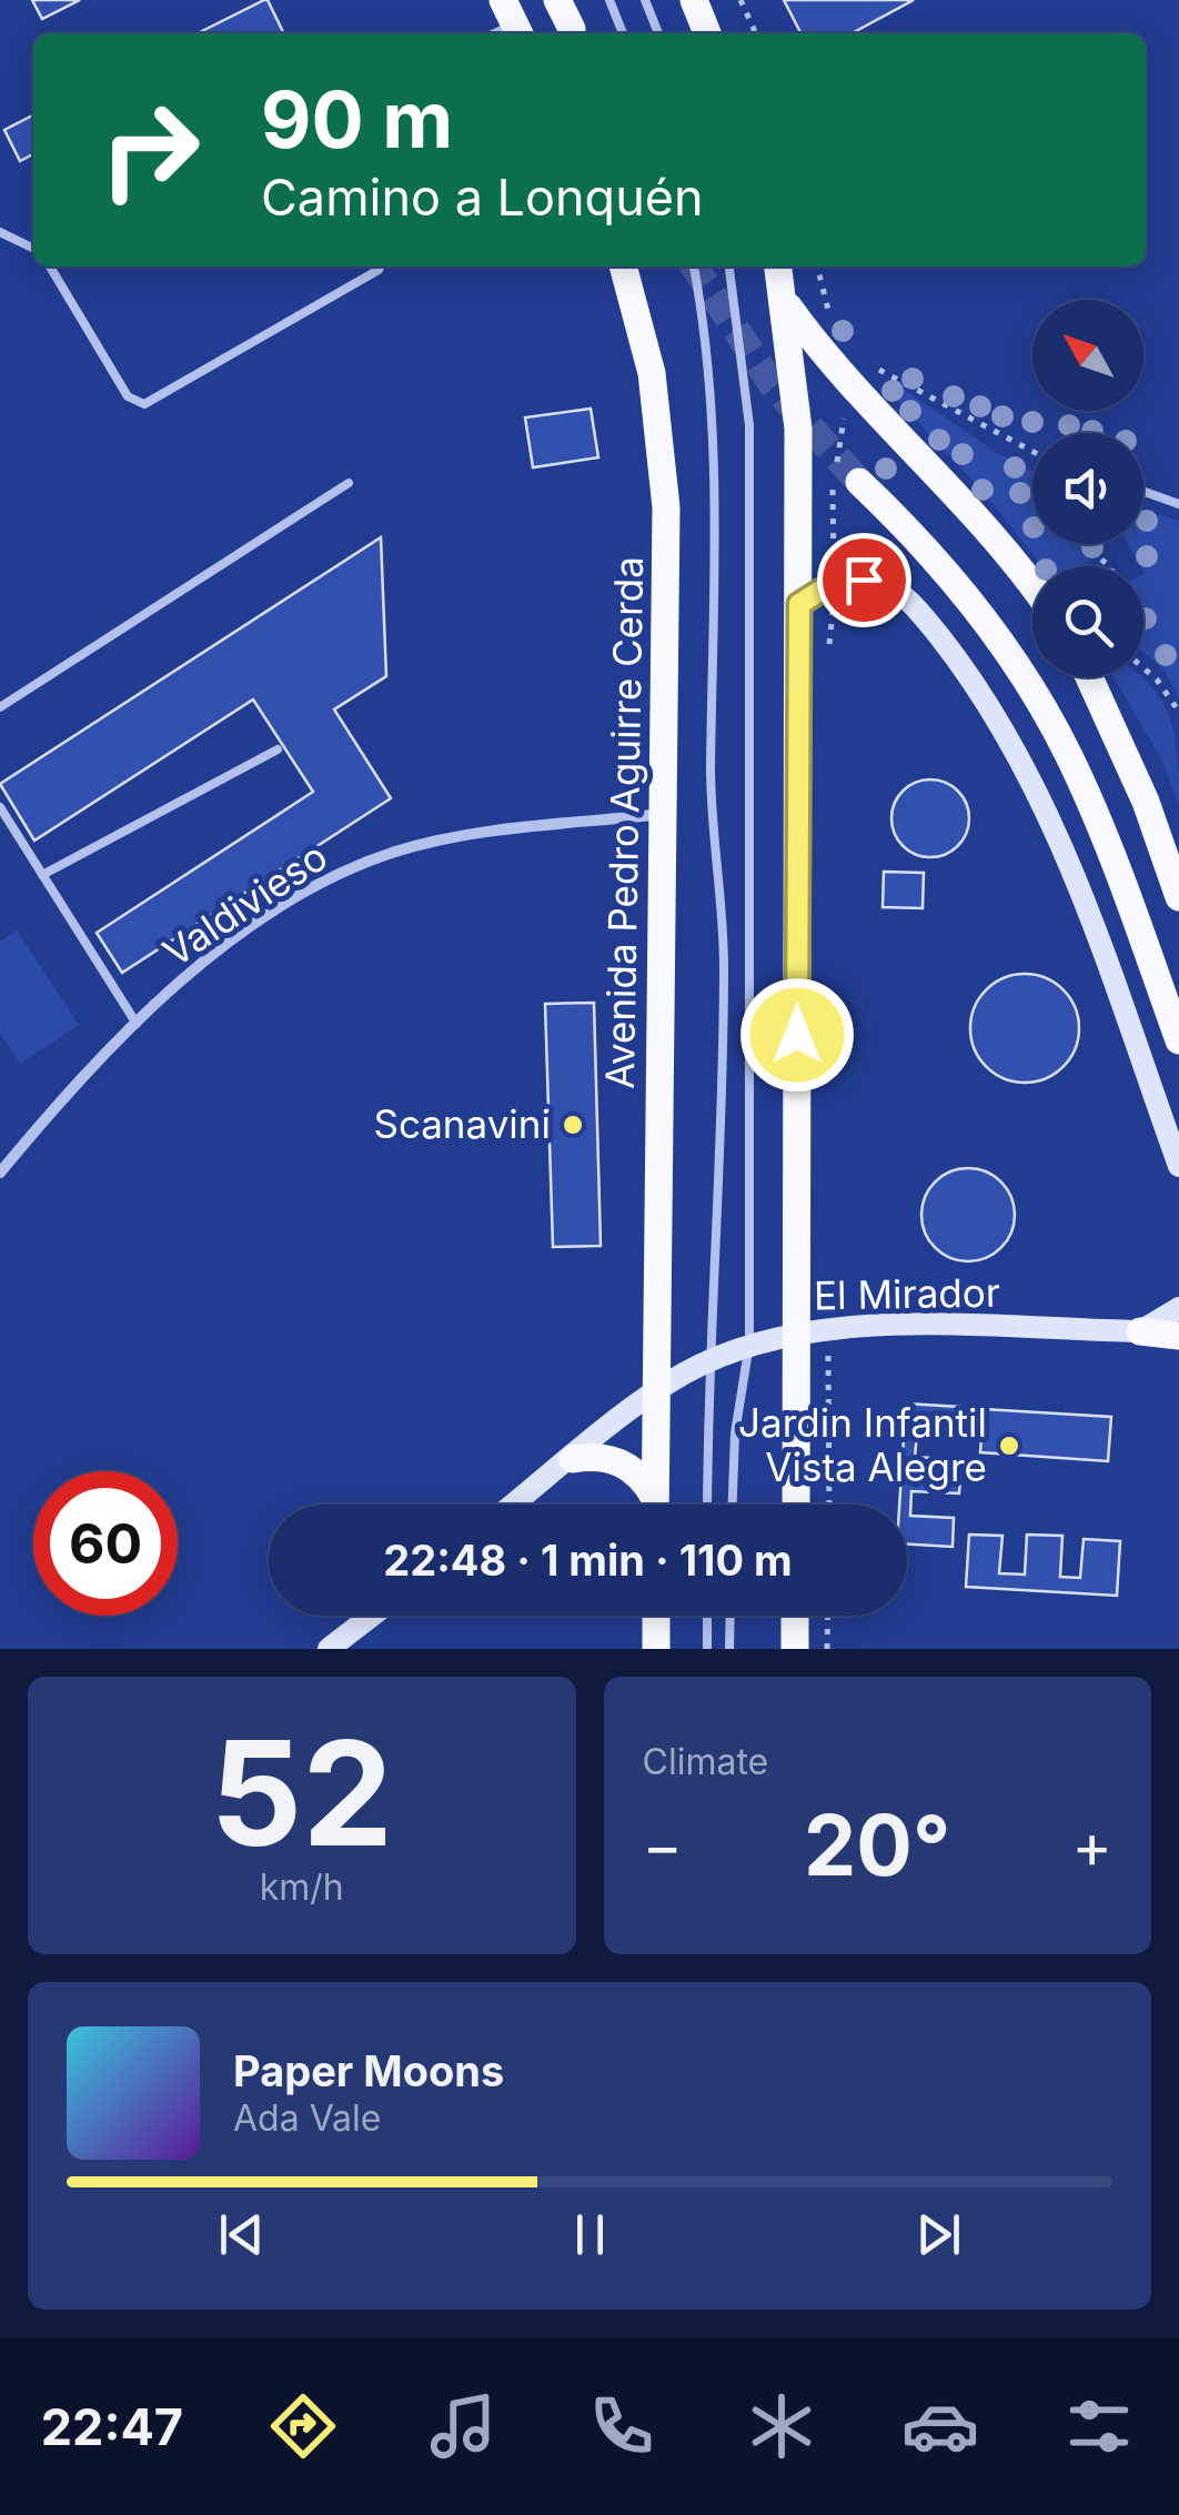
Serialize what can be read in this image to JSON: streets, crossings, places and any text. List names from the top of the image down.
{
  "streets": {
    "main road": ["Avenida Pedro Aguirre Cerda", "El Mirador"],
    "street": ["Valdivieso"]
  },
  "crossings": [
    ["Avenida Pedro Aguirre Cerda", "Valdivieso"],
    ["Avenida Pedro Aguirre Cerda", "El Mirador"]
  ],
  "places": ["Scanavini", "Jardin Infantil Vista Alegre"],
  "north": "top left",
  "page": {
    "turn": ["90 m", "Camino a Lonquén"],
    "limit": "60",
    "trip": "22:48 · 1 min · 110 m",
    "tile": [
      ["52", "km/h"],
      "Climate"
    ],
    "heat": ["−", "20°", "+"],
    "song": ["Paper Moons", "Ada Vale"],
    "tabs": "22:47"
  }
}
